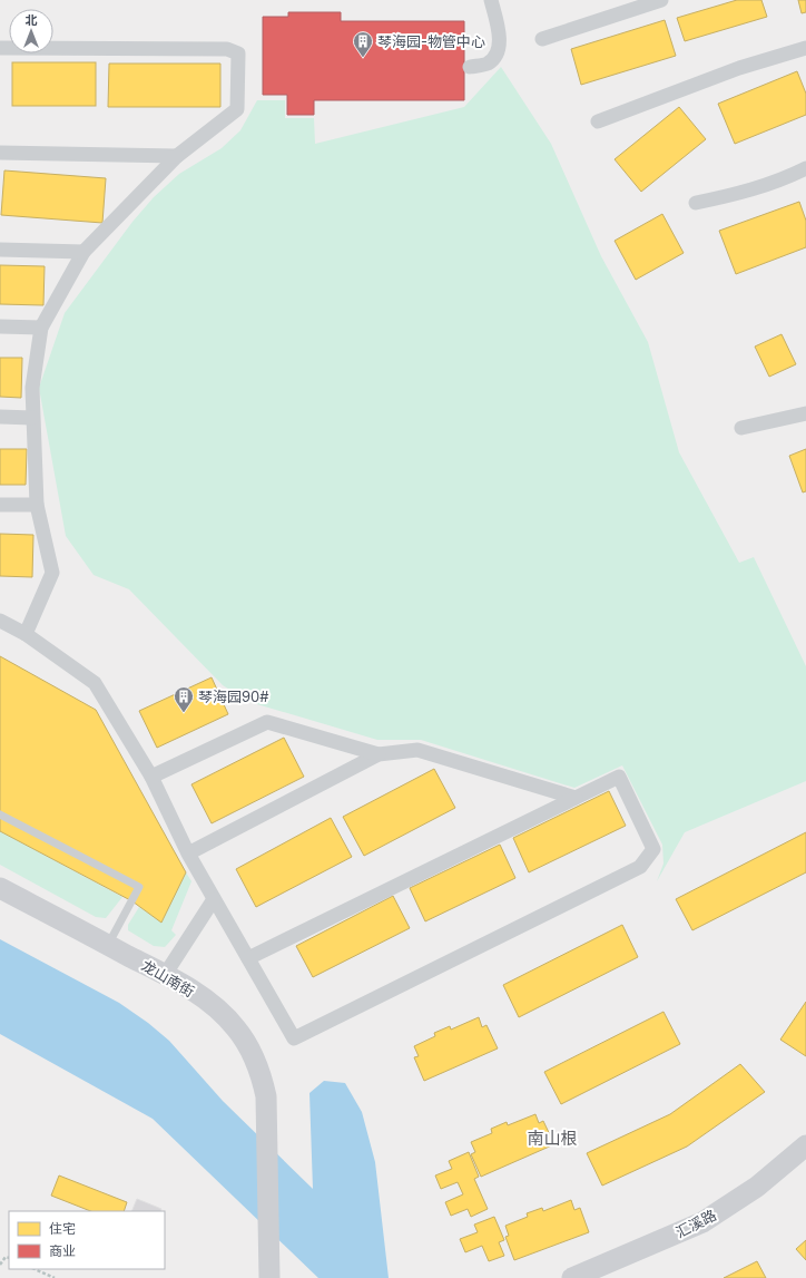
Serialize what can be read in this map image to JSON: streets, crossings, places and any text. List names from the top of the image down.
{
  "streets": {
    "street": ["龙山南街", "汇溪路"]
  },
  "districts": ["南山根"],
  "places": {
    "building": ["琴海园-物管中心", "琴海园90#"]
  },
  "legend": ["住宅", "商业"],
  "north": "top"
}
